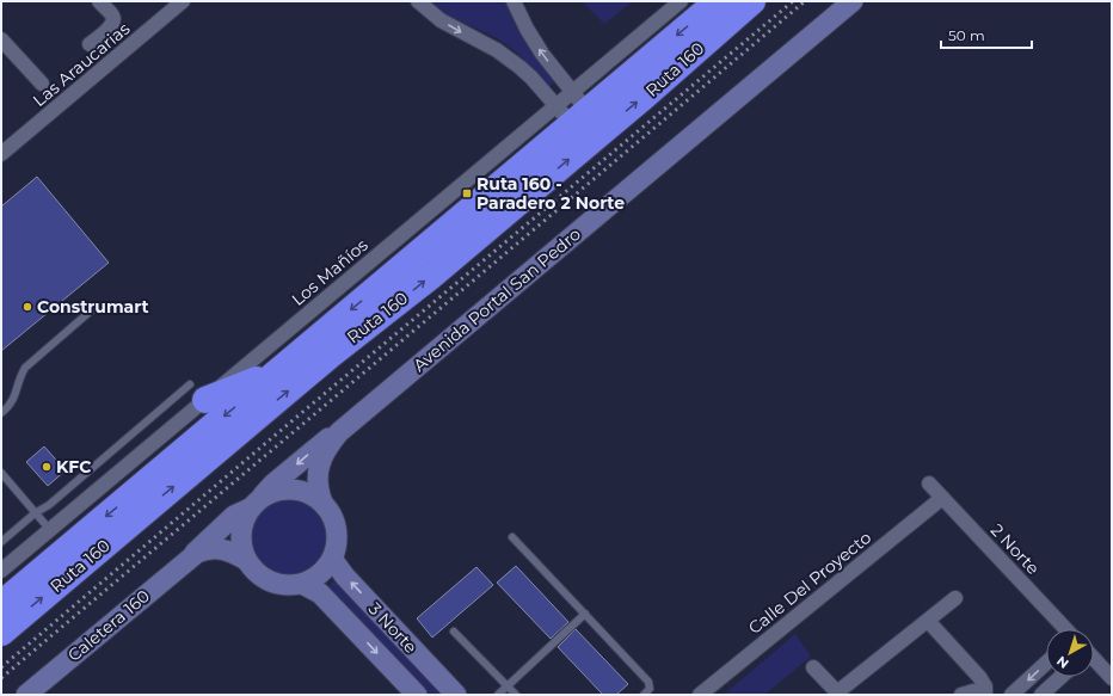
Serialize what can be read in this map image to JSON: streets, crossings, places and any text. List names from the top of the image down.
{
  "streets": {
    "highway": ["Ruta 160"],
    "street": [
      "Las Araucarias",
      "Los Mañíos",
      "Avenida Portal San Pedro",
      "2 Norte",
      "Calle Del Proyecto",
      "Caletera 160",
      "3 Norte"
    ]
  },
  "crossings": [
    ["Ruta 160", "Los Mañíos"],
    ["Avenida Portal San Pedro", "Caletera 160"],
    ["Avenida Portal San Pedro", "3 Norte"],
    ["2 Norte", "Calle Del Proyecto"],
    ["Caletera 160", "3 Norte"]
  ],
  "places": {
    "transit": ["Ruta 160 - Paradero 2 Norte"],
    "other": ["Construmart", "KFC"]
  },
  "scale_bar": "50 m",
  "north": "bottom left"
}
